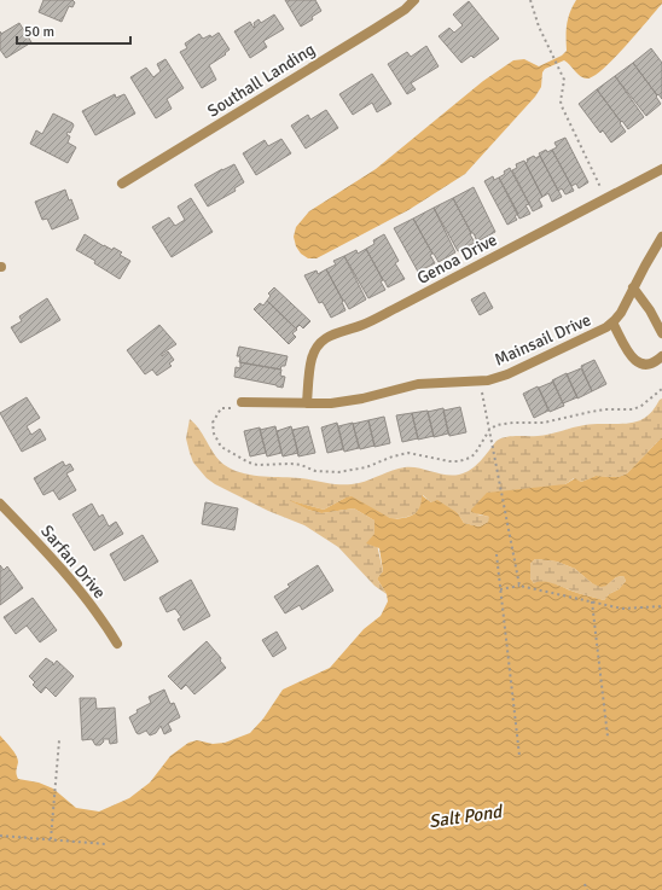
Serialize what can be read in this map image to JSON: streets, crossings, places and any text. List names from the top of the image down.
{
  "streets": {
    "street": [
      "Southall Landing",
      "Genoa Drive",
      "Mainsail Drive",
      "Sarfan Drive"
    ]
  },
  "crossings": [
    ["Genoa Drive", "Mainsail Drive"]
  ],
  "water": ["Salt Pond"],
  "scale_bar": "50 m"
}
